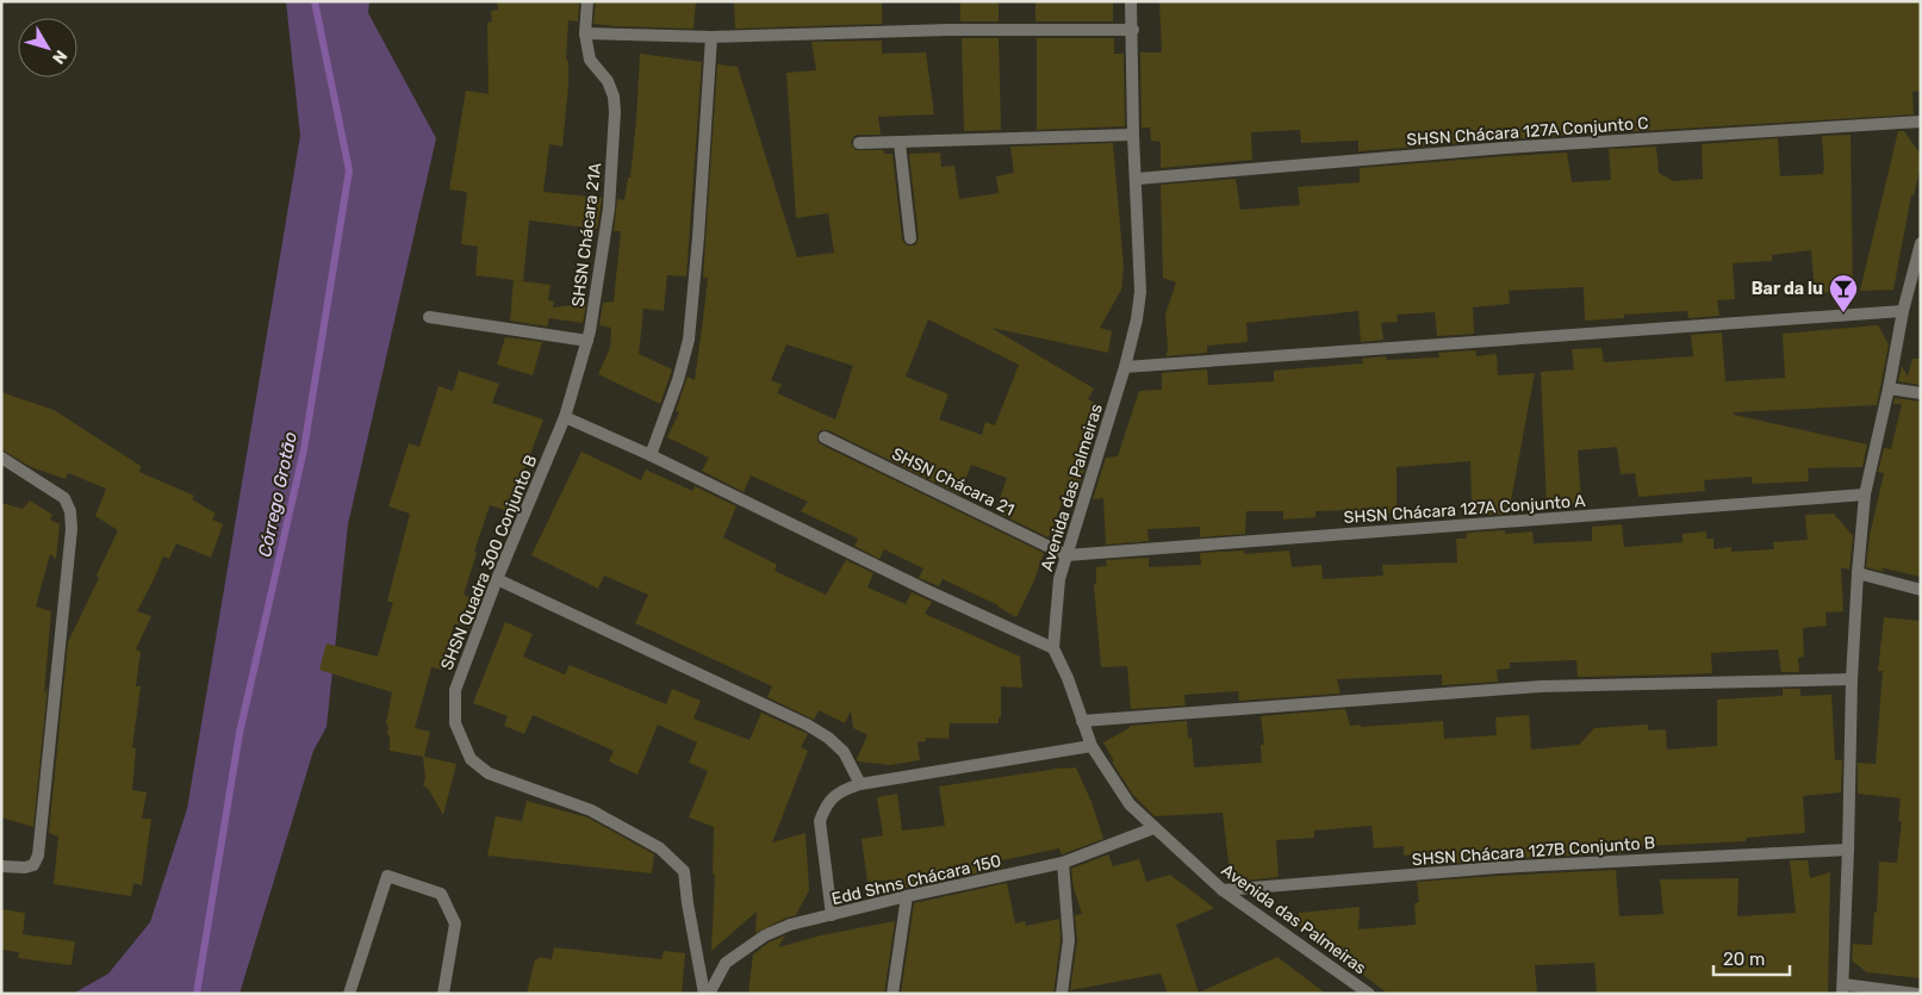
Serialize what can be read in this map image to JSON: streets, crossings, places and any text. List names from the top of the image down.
{
  "streets": {
    "street": [
      "SHSN Chácara 127A Conjunto C",
      "SHSN Chácara 21A",
      "SHSN Chácara 21",
      "Avenida das Palmeiras",
      "SHSN Chácara 127A Conjunto A",
      "SHSN Quadra 300 Conjunto B",
      "SHSN Chácara 127B Conjunto B",
      "Edd Shns Chácara 150"
    ]
  },
  "crossings": [
    ["SHSN Chácara 127A Conjunto C", "Avenida das Palmeiras"],
    ["SHSN Chácara 21A", "SHSN Quadra 300 Conjunto B"],
    ["SHSN Chácara 21", "Avenida das Palmeiras"],
    ["SHSN Chácara 21", "SHSN Chácara 127A Conjunto A"],
    ["Avenida das Palmeiras", "SHSN Chácara 127A Conjunto A"],
    ["Avenida das Palmeiras", "SHSN Chácara 127B Conjunto B"],
    ["Avenida das Palmeiras", "Edd Shns Chácara 150"],
    ["SHSN Quadra 300 Conjunto B", "Edd Shns Chácara 150"]
  ],
  "water": ["Córrego Grotão"],
  "places": {
    "bar": ["Bar da lu"]
  },
  "scale_bar": "20 m",
  "north": "bottom right"
}
